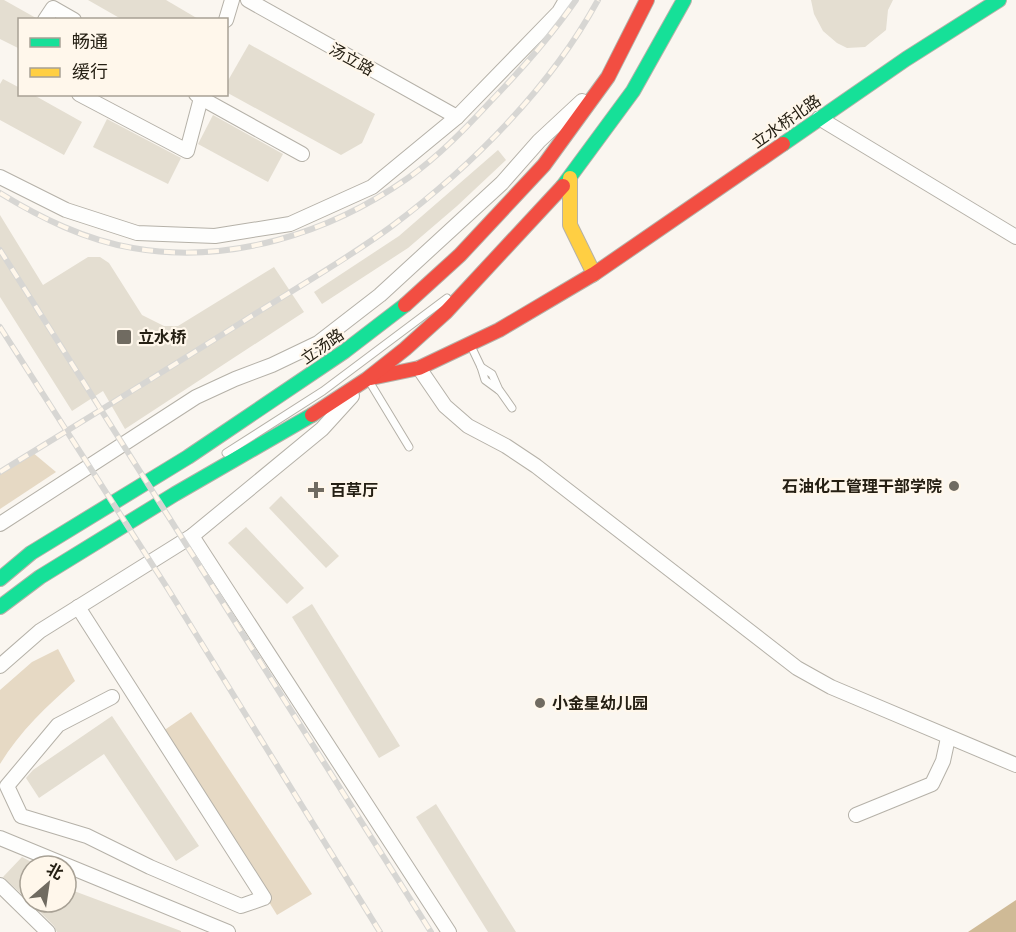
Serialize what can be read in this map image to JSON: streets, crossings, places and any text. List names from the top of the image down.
{
  "streets": {
    "main road": ["立水桥北路", "立汤路"],
    "street": ["汤立路"]
  },
  "places": {
    "transit": ["立水桥"],
    "other": ["石油化工管理干部学院", "小金星幼儿园"],
    "health": ["百草厅"]
  },
  "legend": ["畅通", "缓行"],
  "north": "top right"
}
